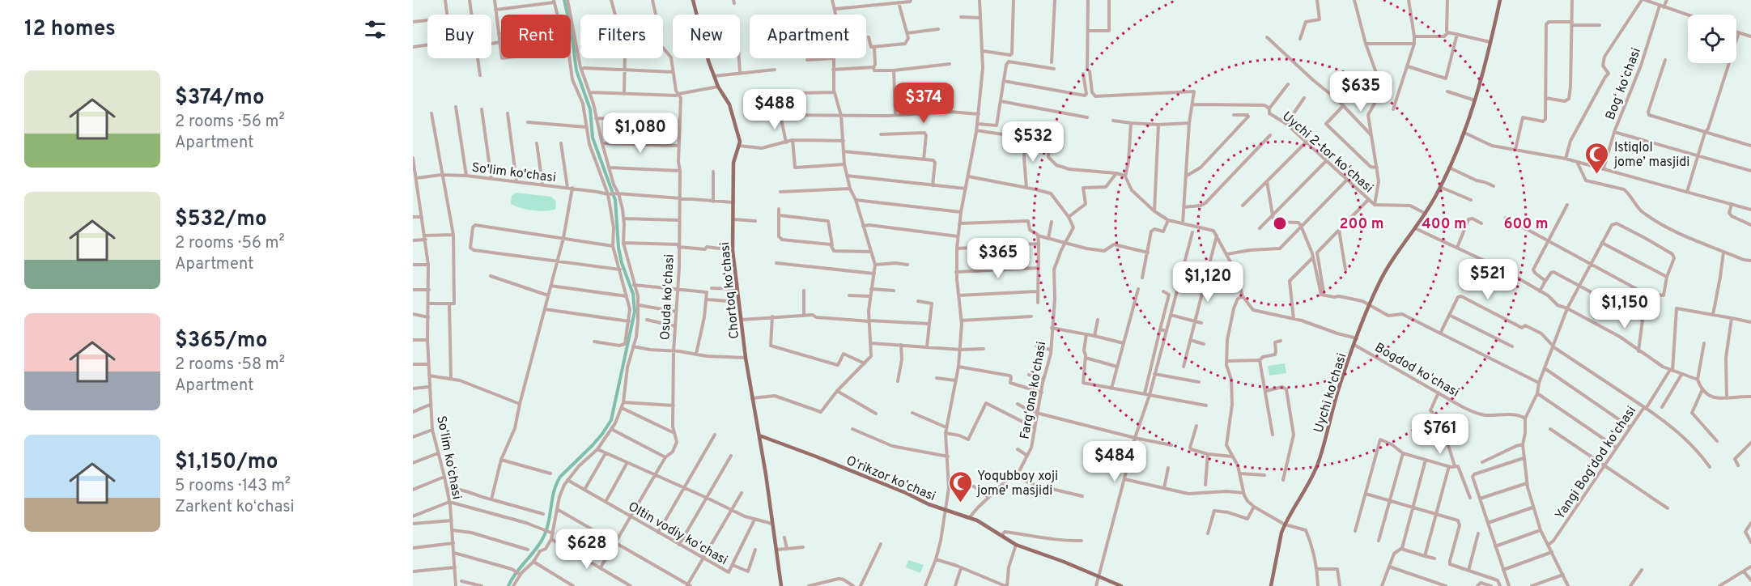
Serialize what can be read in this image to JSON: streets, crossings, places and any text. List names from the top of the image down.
{
  "streets": {
    "main road": ["Chortoq koʻchasi", "Uychi ko'chasi", "Oʻrikzor koʻchasi"],
    "street": [
      "Bogʻ koʻchasi",
      "Uychi 2-tor koʻchasi",
      "So'lim ko'chasi",
      "Osuda koʻchasi",
      "Bogdod koʻchasi",
      "Fargʻona koʻchasi",
      "Soʻlim koʻchasi",
      "Yangi Bogʻdod koʻchasi",
      "Oltin vodiy koʻchasi"
    ]
  },
  "crossings": [
    ["Uychi 2-tor koʻchasi", "Uychi ko'chasi"],
    ["So'lim ko'chasi", "Chortoq koʻchasi"],
    ["So'lim ko'chasi", "Osuda koʻchasi"],
    ["So'lim ko'chasi", "Soʻlim koʻchasi"],
    ["Chortoq koʻchasi", "Oʻrikzor koʻchasi"],
    ["Osuda koʻchasi", "Oltin vodiy koʻchasi"],
    ["Bogdod koʻchasi", "Uychi ko'chasi"],
    ["Fargʻona koʻchasi", "Oʻrikzor koʻchasi"]
  ],
  "places": {
    "mosque": ["Istiqlol jome’ masjidi", "Yoqubboy xoji jome' masjidi"]
  },
  "page": {
    "heading": "12 homes",
    "chip": [
      "Buy",
      "Rent",
      "Filters",
      "New",
      "Apartment"
    ],
    "list": [
      {
        "name": "$374/mo",
        "note": "2 rooms · 56 m² · Apartment"
      },
      {
        "name": "$532/mo",
        "note": "2 rooms · 56 m² · Apartment"
      },
      {
        "name": "$365/mo",
        "note": "2 rooms · 58 m² · Apartment"
      },
      {
        "name": "$1,150/mo",
        "note": "5 rooms · 143 m² · Zarkent koʻchasi"
      }
    ],
    "price": [
      "$635",
      "$374",
      "$488",
      "$1,080",
      "$532",
      "$365",
      "$521",
      "$1,120",
      "$1,150",
      "$761",
      "$484",
      "$628"
    ]
  },
  "rings": ["200 m", "400 m", "600 m"]
}
